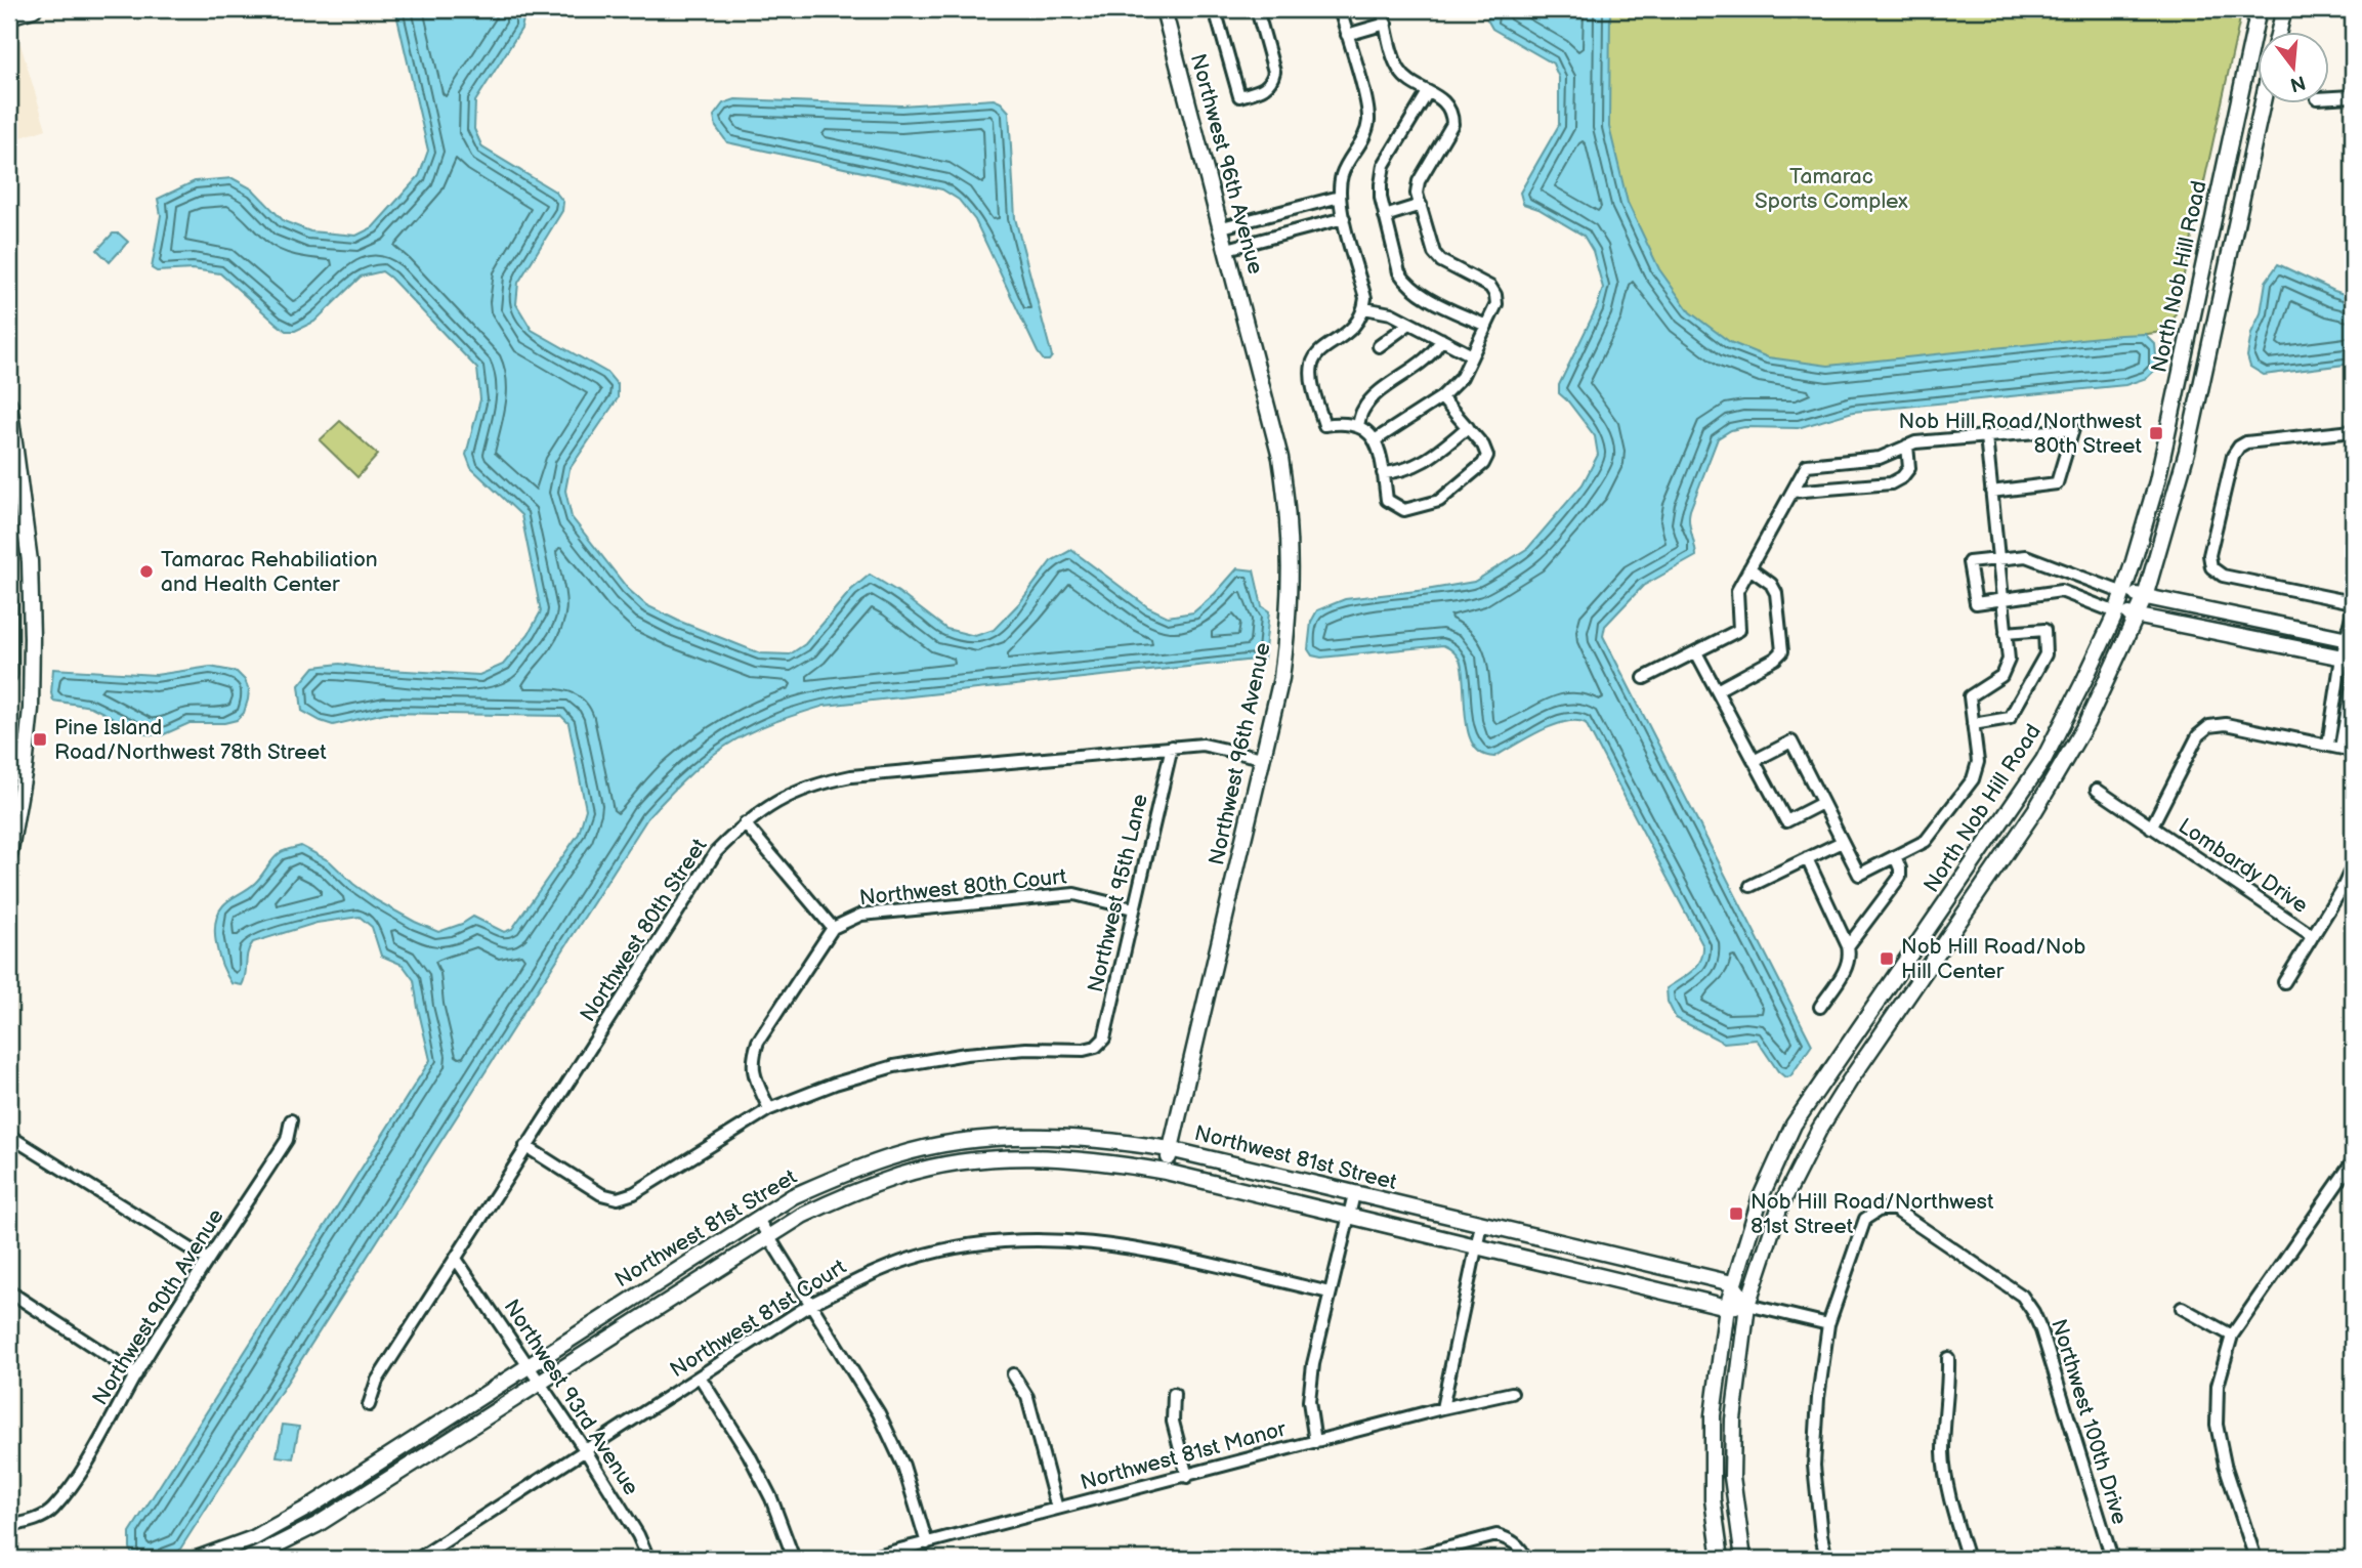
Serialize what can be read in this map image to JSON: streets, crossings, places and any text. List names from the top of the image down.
{
  "streets": {
    "street": [
      "Northwest 96th Avenue",
      "North Nob Hill Road",
      "Lombardy Drive",
      "Northwest 80th Court",
      "Northwest 95th Lane",
      "Northwest 80th Street",
      "Northwest 81st Street",
      "Northwest 90th Avenue",
      "Northwest 81st Court",
      "Northwest 93rd Avenue",
      "Northwest 100th Drive",
      "Northwest 81st Manor"
    ]
  },
  "crossings": [
    ["Northwest 96th Avenue", "Northwest 80th Street"],
    ["Northwest 96th Avenue", "Northwest 81st Street"],
    ["North Nob Hill Road", "Northwest 81st Street"],
    ["Northwest 80th Court", "Northwest 95th Lane"],
    ["Northwest 95th Lane", "Northwest 80th Street"],
    ["Northwest 80th Street", "Northwest 93rd Avenue"],
    ["Northwest 81st Street", "Northwest 93rd Avenue"],
    ["Northwest 81st Street", "Northwest 100th Drive"],
    ["Northwest 81st Court", "Northwest 93rd Avenue"]
  ],
  "parks": ["Tamarac Sports Complex"],
  "places": {
    "transit": [
      "Nob Hill Road/Northwest 80th Street",
      "Pine Island Road/Northwest 78th Street",
      "Nob Hill Road/Nob Hill Center",
      "Nob Hill Road/Northwest 81st Street"
    ],
    "other": ["Tamarac Rehabiliation and Health Center"]
  },
  "north": "bottom"
}
